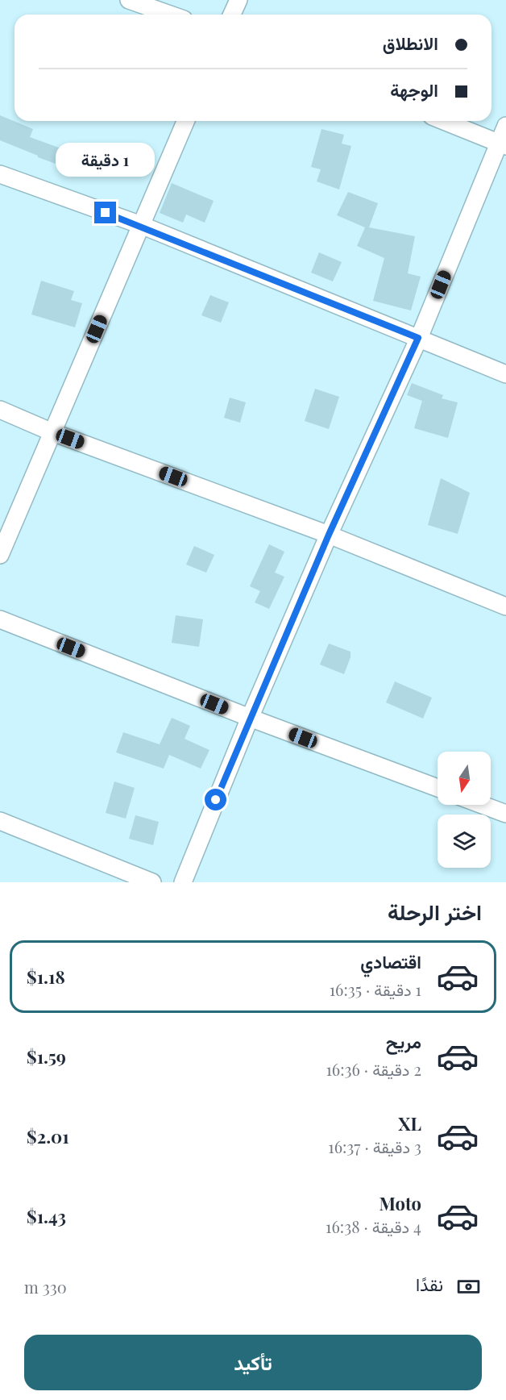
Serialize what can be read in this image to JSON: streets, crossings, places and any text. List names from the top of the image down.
{
  "north": "bottom",
  "page": {
    "banner": ["الانطلاق", "الوجهة"],
    "bubble": "1 دقيقة",
    "heading": "اختر الرحلة",
    "list": [
      {
        "name": "اقتصادي",
        "note": "1 دقيقة · 16:35",
        "value": "$1.18"
      },
      {
        "name": "مريح",
        "note": "2 دقيقة · 16:36",
        "value": "$1.59"
      },
      {
        "name": "XL",
        "note": "3 دقيقة · 16:37",
        "value": "$2.01"
      },
      {
        "name": "Moto",
        "note": "4 دقيقة · 16:38",
        "value": "$1.43"
      }
    ],
    "pay": ["نقدًا", "330 m"],
    "buttons": "تأكيد"
  }
}
